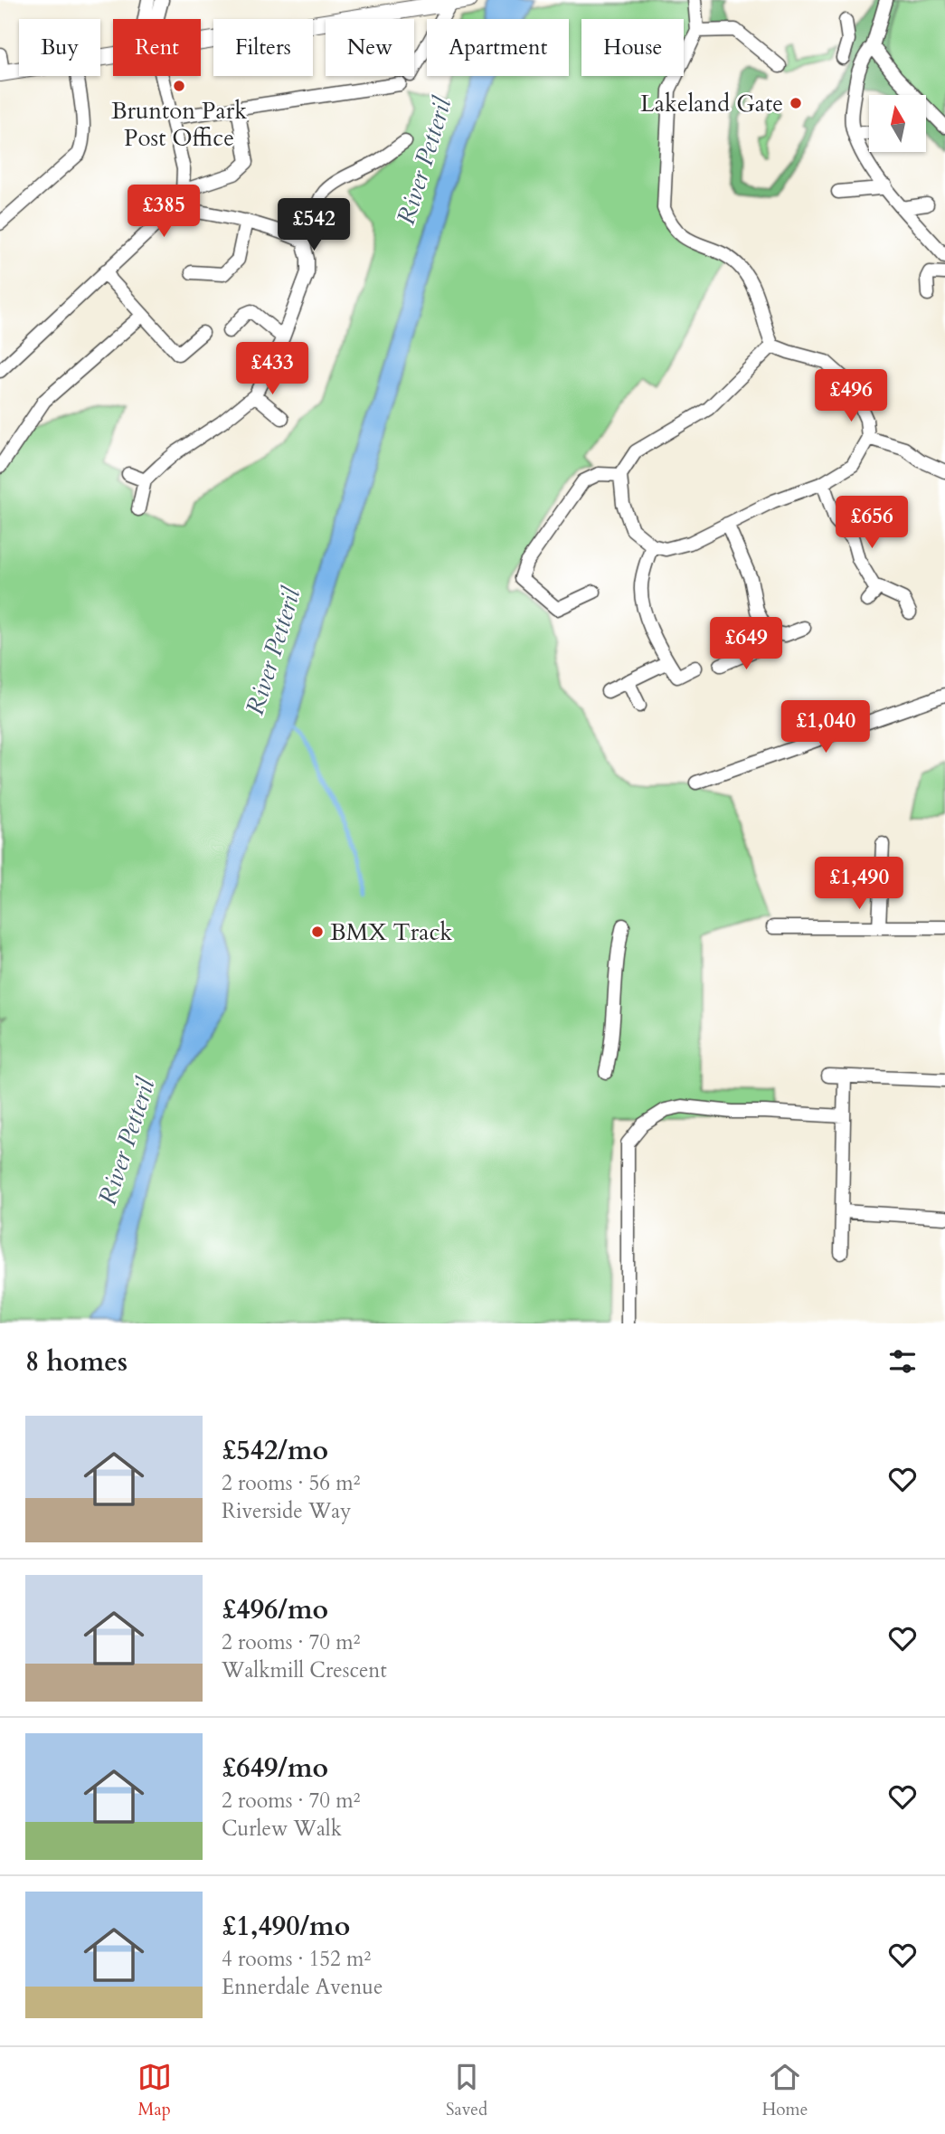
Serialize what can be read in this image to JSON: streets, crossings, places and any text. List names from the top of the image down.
{
  "water": ["River Petteril"],
  "places": ["Brunton Park Post Office", "Lakeland Gate", "BMX Track"],
  "north": "top",
  "page": {
    "chip": [
      "Buy",
      "Rent",
      "Filters",
      "New",
      "Apartment",
      "House"
    ],
    "price": [
      "£385",
      "£542",
      "£433",
      "£496",
      "£656",
      "£649",
      "£1,040",
      "£1,490"
    ],
    "heading": "8 homes",
    "list": [
      {
        "name": "£542/mo",
        "note": "2 rooms · 56 m² · Riverside Way"
      },
      {
        "name": "£496/mo",
        "note": "2 rooms · 70 m² · Walkmill Crescent"
      },
      {
        "name": "£649/mo",
        "note": "2 rooms · 70 m² · Curlew Walk"
      },
      {
        "name": "£1,490/mo",
        "note": "4 rooms · 152 m² · Ennerdale Avenue"
      }
    ],
    "tabs": ["Map", "Saved", "Home"]
  }
}
